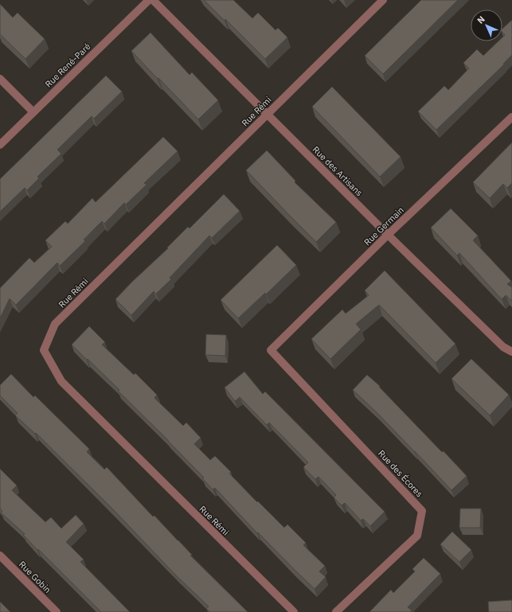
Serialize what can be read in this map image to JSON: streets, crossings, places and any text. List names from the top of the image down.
{
  "streets": {
    "street": [
      "Rue René-Paré",
      "Rue Rémi",
      "Rue des Artisans",
      "Rue Germain",
      "Rue des Écores",
      "Rue Gobin"
    ]
  },
  "crossings": [
    ["Rue Rémi", "Rue des Artisans"],
    ["Rue des Artisans", "Rue Germain"],
    ["Rue Germain", "Rue des Écores"]
  ],
  "north": "top left"
}
